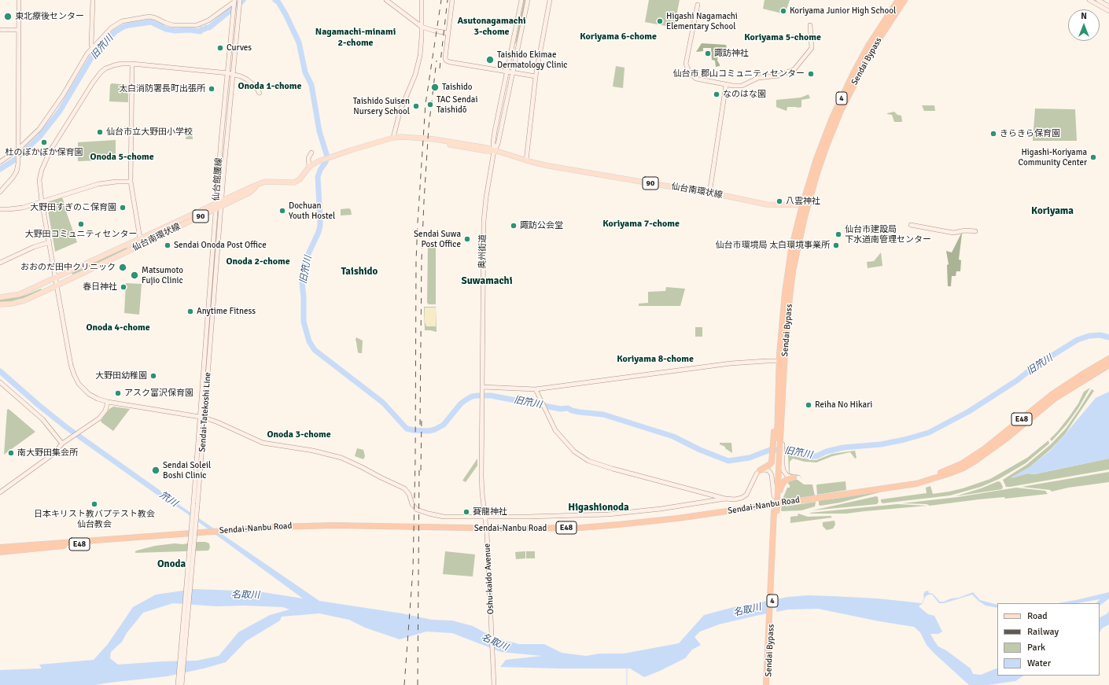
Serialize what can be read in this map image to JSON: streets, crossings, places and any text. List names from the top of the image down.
{
  "streets": {
    "highway": [
      "Sendai Bypass",
      "4",
      "E48",
      "Sendai-Nanbu Road"
    ],
    "main road": ["90", "仙台南環状線"],
    "street": [
      "仙台館腰線",
      "奥州街道",
      "Sendai-Tatekoshi Line",
      "Oshu-kaido Avenue"
    ]
  },
  "crossings": [
    ["Sendai Bypass", "仙台南環状線"],
    ["仙台館腰線", "仙台南環状線"],
    ["仙台館腰線", "Sendai-Tatekoshi Line"],
    ["仙台南環状線", "奥州街道"],
    ["仙台南環状線", "Sendai-Tatekoshi Line"],
    ["奥州街道", "Oshu-kaido Avenue"]
  ],
  "districts": [
    "Asutonagamachi 3-chome",
    "Nagamachi-minami 2-chome",
    "Koriyama 6-chome",
    "Koriyama 5-chome",
    "Onoda 1-chome",
    "Onoda 5-chome",
    "Koriyama",
    "Koriyama 7-chome",
    "Onoda 2-chome",
    "Taishido",
    "Suwamachi",
    "Onoda 4-chome",
    "Koriyama 8-chome",
    "Onoda 3-chome",
    "Higashionoda",
    "Onoda"
  ],
  "water": ["旧笊川", "笊川", "名取川"],
  "places": [
    "Koriyama Junior High School",
    "東北療後センター",
    "Higashi Nagamachi Elementary School",
    "Curves",
    "諏訪神社",
    "Taishido Ekimae Dermatology Clinic",
    "仙台市 郡山コミュニティセンター",
    "Taishido",
    "太白消防署長町出張所",
    "なのはな園",
    "TAC Sendai Taishidō",
    "Taishido Suisen Nursery School",
    "仙台市立大野田小学校",
    "きらきら保育園",
    "杜のぽかぽか保育園",
    "Higashi-Koriyama Community Center",
    "八雲神社",
    "大野田すぎのこ保育園",
    "Dochuan Youth Hostel",
    "大野田コミュニティセンター",
    "諏訪公会堂",
    "仙台市建設局 下水道南管理センター",
    "Sendai Suwa Post Office",
    "Sendai Onoda Post Office",
    "仙台市環境局 太白環境事業所",
    "おおのだ田中クリニック",
    "Matsumoto Fujio Clinic",
    "春日神社",
    "Anytime Fitness",
    "大野田幼稚園",
    "アスク富沢保育園",
    "Reiha No Hikari",
    "南大野田集会所",
    "Sendai Soleil Boshi Clinic",
    "日本キリスト教バプテスト教会 仙台教会",
    "賽龍神社"
  ],
  "legend": [
    "Road",
    "Railway",
    "Park",
    "Water"
  ],
  "north": "top"
}
